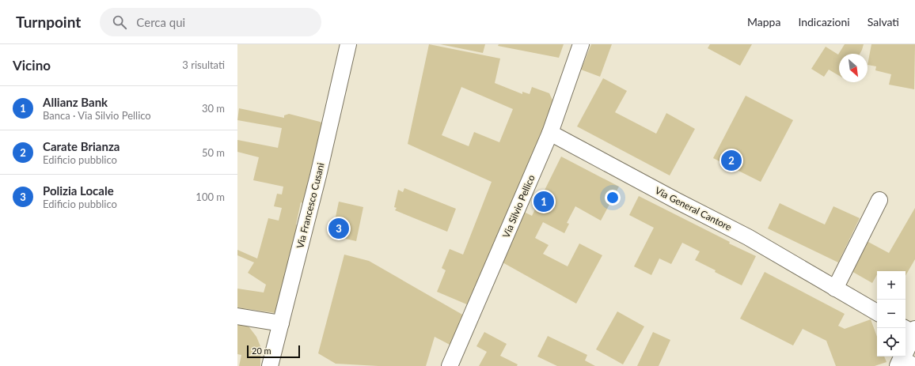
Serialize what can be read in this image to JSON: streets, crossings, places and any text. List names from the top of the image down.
{
  "streets": {
    "street": ["Via Francesco Cusani", "Via Silvio Pellico", "Via General Cantore"]
  },
  "crossings": [
    ["Via Silvio Pellico", "Via General Cantore"]
  ],
  "scale_bar": "20 m",
  "north": "bottom right",
  "page": {
    "header": "Turnpoint",
    "search": "Cerca qui",
    "nav": ["Mappa", "Indicazioni", "Salvati"],
    "heading": ["Vicino", "3 risultati"],
    "list": [
      {
        "mark": "1",
        "name": "Allianz Bank",
        "note": "Banca · Via Silvio Pellico",
        "value": "30 m"
      },
      {
        "mark": "2",
        "name": "Carate Brianza",
        "note": "Edificio pubblico",
        "value": "50 m"
      },
      {
        "mark": "3",
        "name": "Polizia Locale",
        "note": "Edificio pubblico",
        "value": "100 m"
      }
    ],
    "pins": ["2", "1", "3"],
    "map_buttons": ["+", "−"],
    "scale": "20 m"
  }
}
